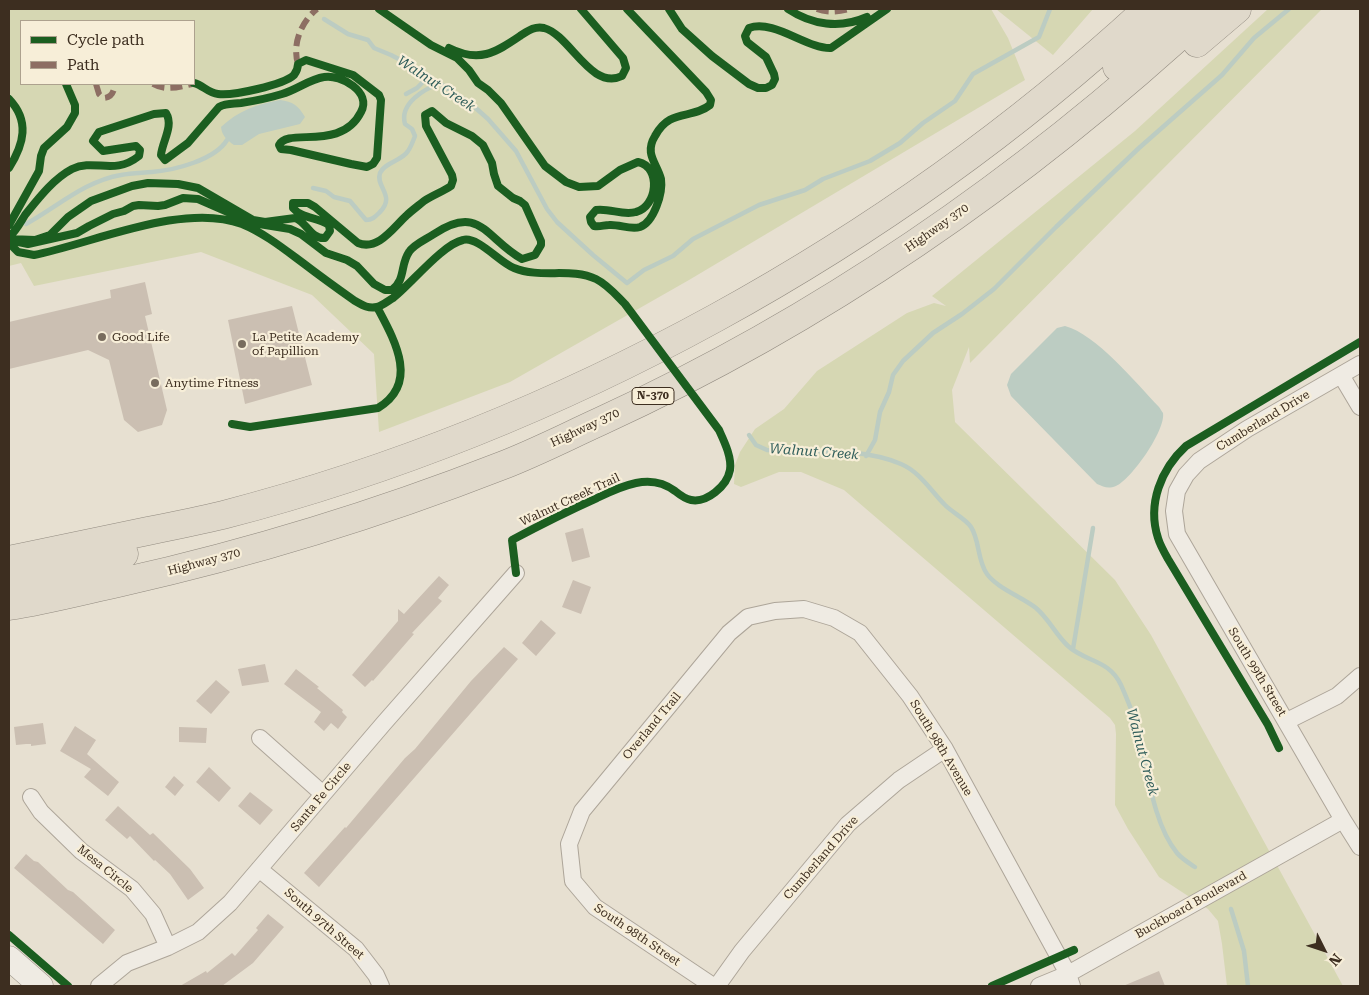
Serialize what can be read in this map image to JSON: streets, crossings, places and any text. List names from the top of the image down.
{
  "streets": {
    "highway": ["Highway 370", "N-370"],
    "street": [
      "Cumberland Drive",
      "South 99th Street",
      "Overland Trail",
      "South 98th Avenue",
      "Santa Fe Circle",
      "Mesa Circle",
      "Buckboard Boulevard",
      "South 97th Street",
      "South 98th Street"
    ],
    "cycle path": ["Walnut Creek Trail"]
  },
  "crossings": [
    ["Cumberland Drive", "South 99th Street"],
    ["Cumberland Drive", "South 98th Avenue"],
    ["South 99th Street", "Buckboard Boulevard"],
    ["Overland Trail", "South 98th Avenue"],
    ["Overland Trail", "South 98th Street"],
    ["South 98th Avenue", "Buckboard Boulevard"],
    ["Santa Fe Circle", "Mesa Circle"],
    ["Santa Fe Circle", "South 97th Street"]
  ],
  "water": ["Walnut Creek"],
  "places": ["Good Life", "La Petite Academy of Papillion", "Anytime Fitness"],
  "legend": ["Cycle path", "Path"],
  "north": "bottom right"
}
